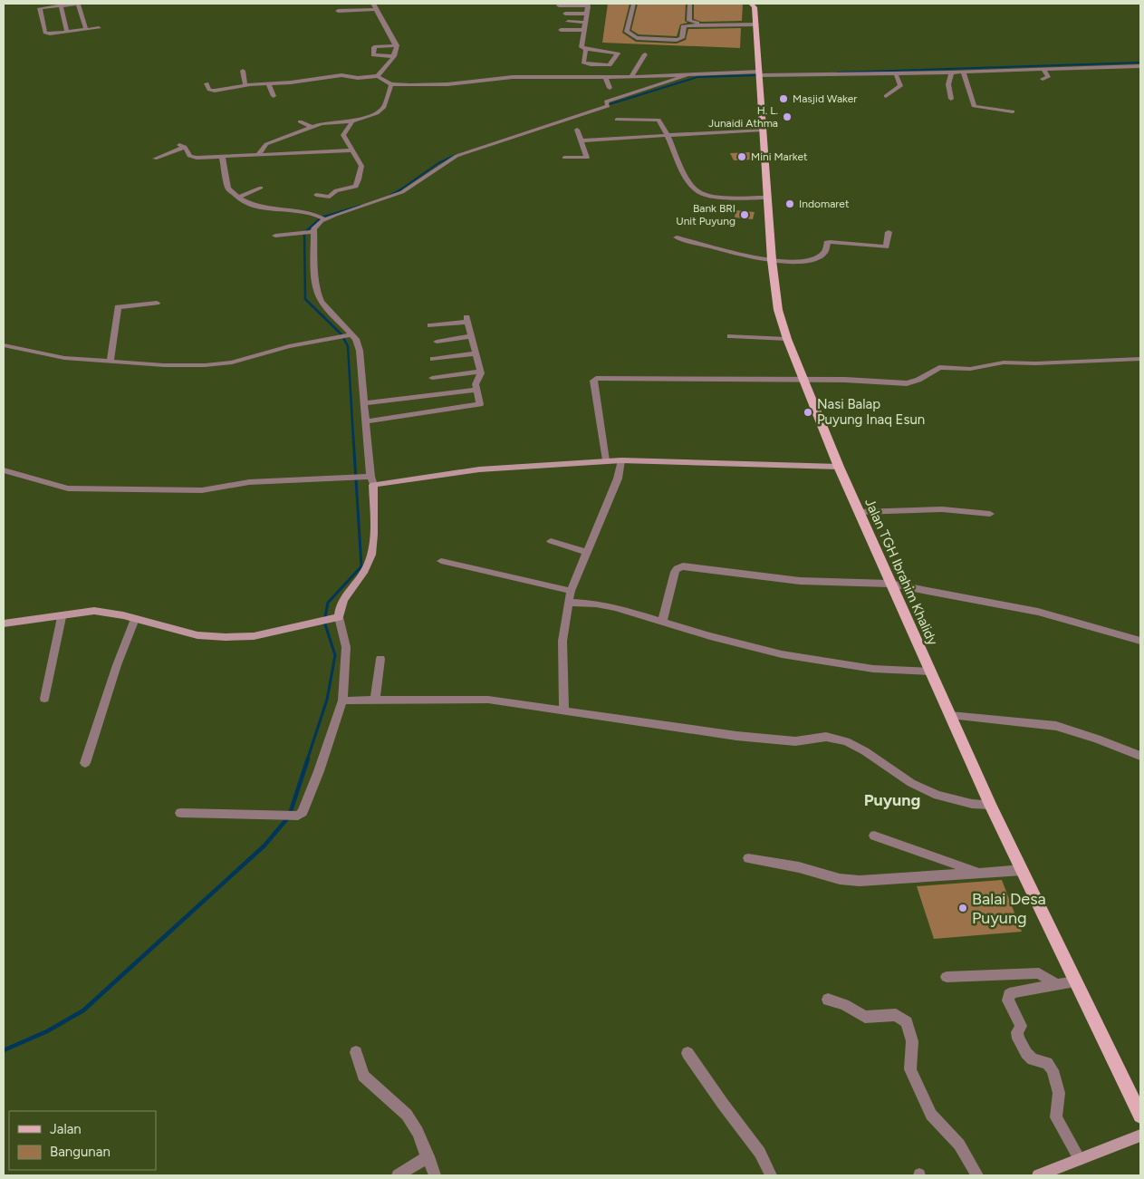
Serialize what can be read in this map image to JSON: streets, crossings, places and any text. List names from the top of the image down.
{
  "streets": {
    "main road": ["Jalan TGH Ibrahim Khalidy"]
  },
  "districts": ["Puyung"],
  "places": [
    "Masjid Waker",
    "H. L. Junaidi Athma",
    "Mini Market",
    "Indomaret",
    "Bank BRI Unit Puyung",
    "Nasi Balap Puyung Inaq Esun",
    "Balai Desa Puyung"
  ],
  "legend": ["Jalan", "Bangunan"]
}
